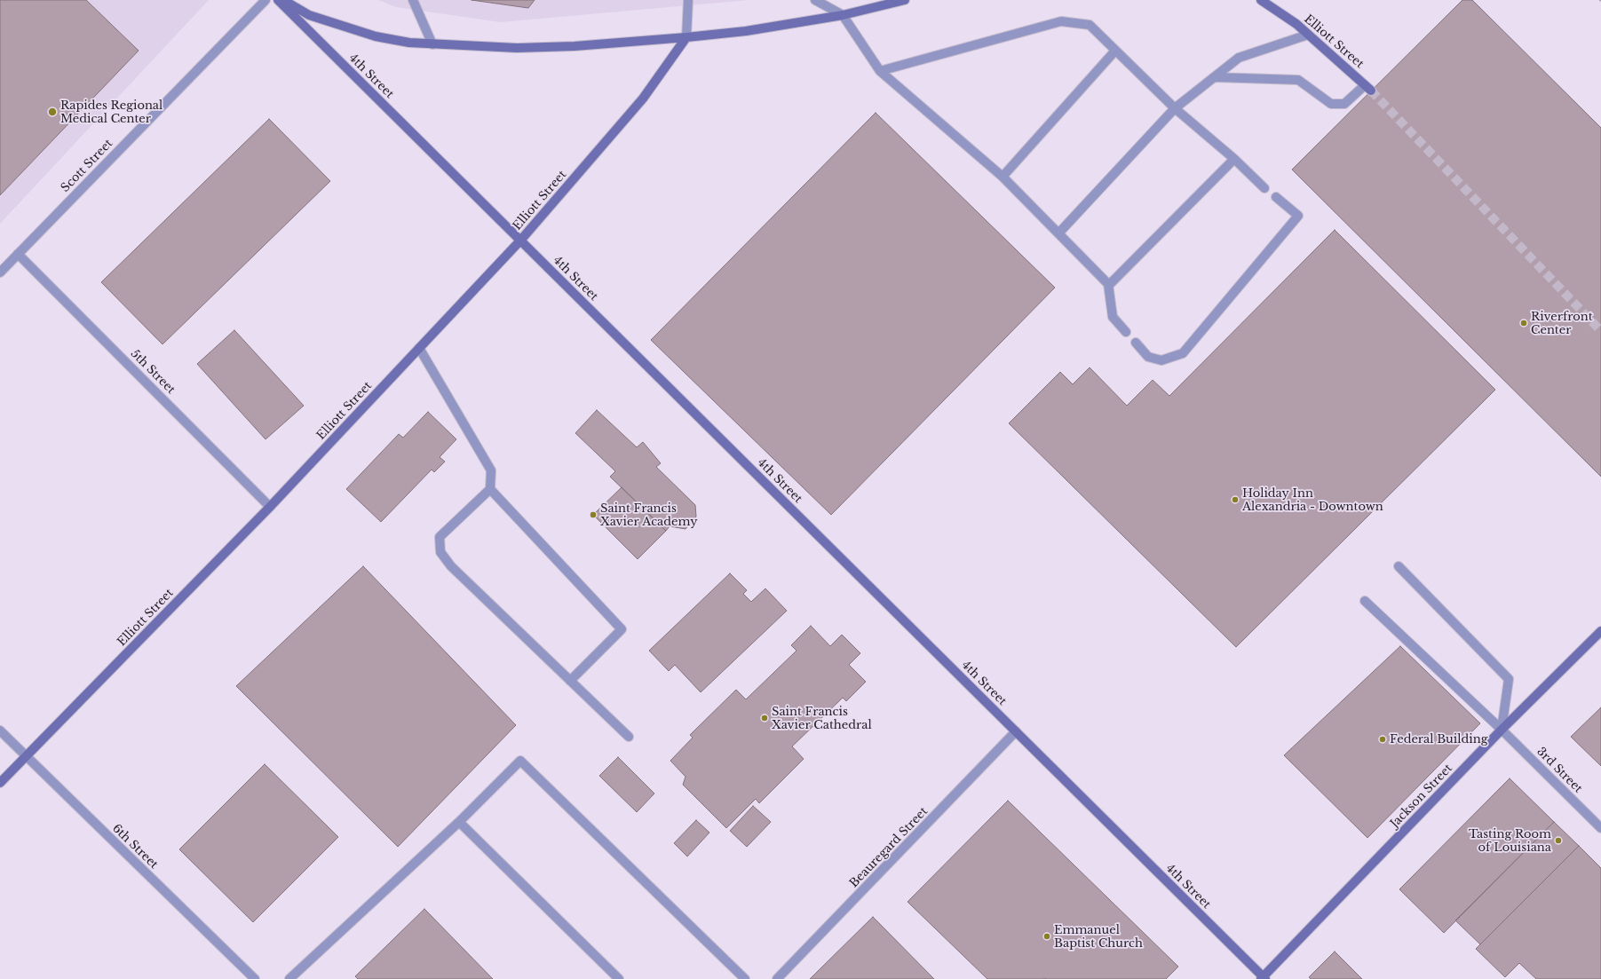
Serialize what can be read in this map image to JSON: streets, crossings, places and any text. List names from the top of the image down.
{
  "streets": {
    "main road": ["Elliott Street", "4th Street", "Jackson Street"],
    "street": [
      "Scott Street",
      "5th Street",
      "3rd Street",
      "6th Street",
      "Beauregard Street"
    ]
  },
  "crossings": [
    ["Elliott Street", "4th Street"],
    ["Elliott Street", "5th Street"],
    ["Elliott Street", "6th Street"],
    ["4th Street", "Jackson Street"],
    ["4th Street", "Beauregard Street"],
    ["Scott Street", "5th Street"],
    ["3rd Street", "Jackson Street"]
  ],
  "places": [
    "Rapides Regional Medical Center",
    "Riverfront Center",
    "Holiday Inn Alexandria - Downtown",
    "Saint Francis Xavier Academy",
    "Saint Francis Xavier Cathedral",
    "Federal Building",
    "Tasting Room of Louisiana",
    "Emmanuel Baptist Church"
  ]
}
